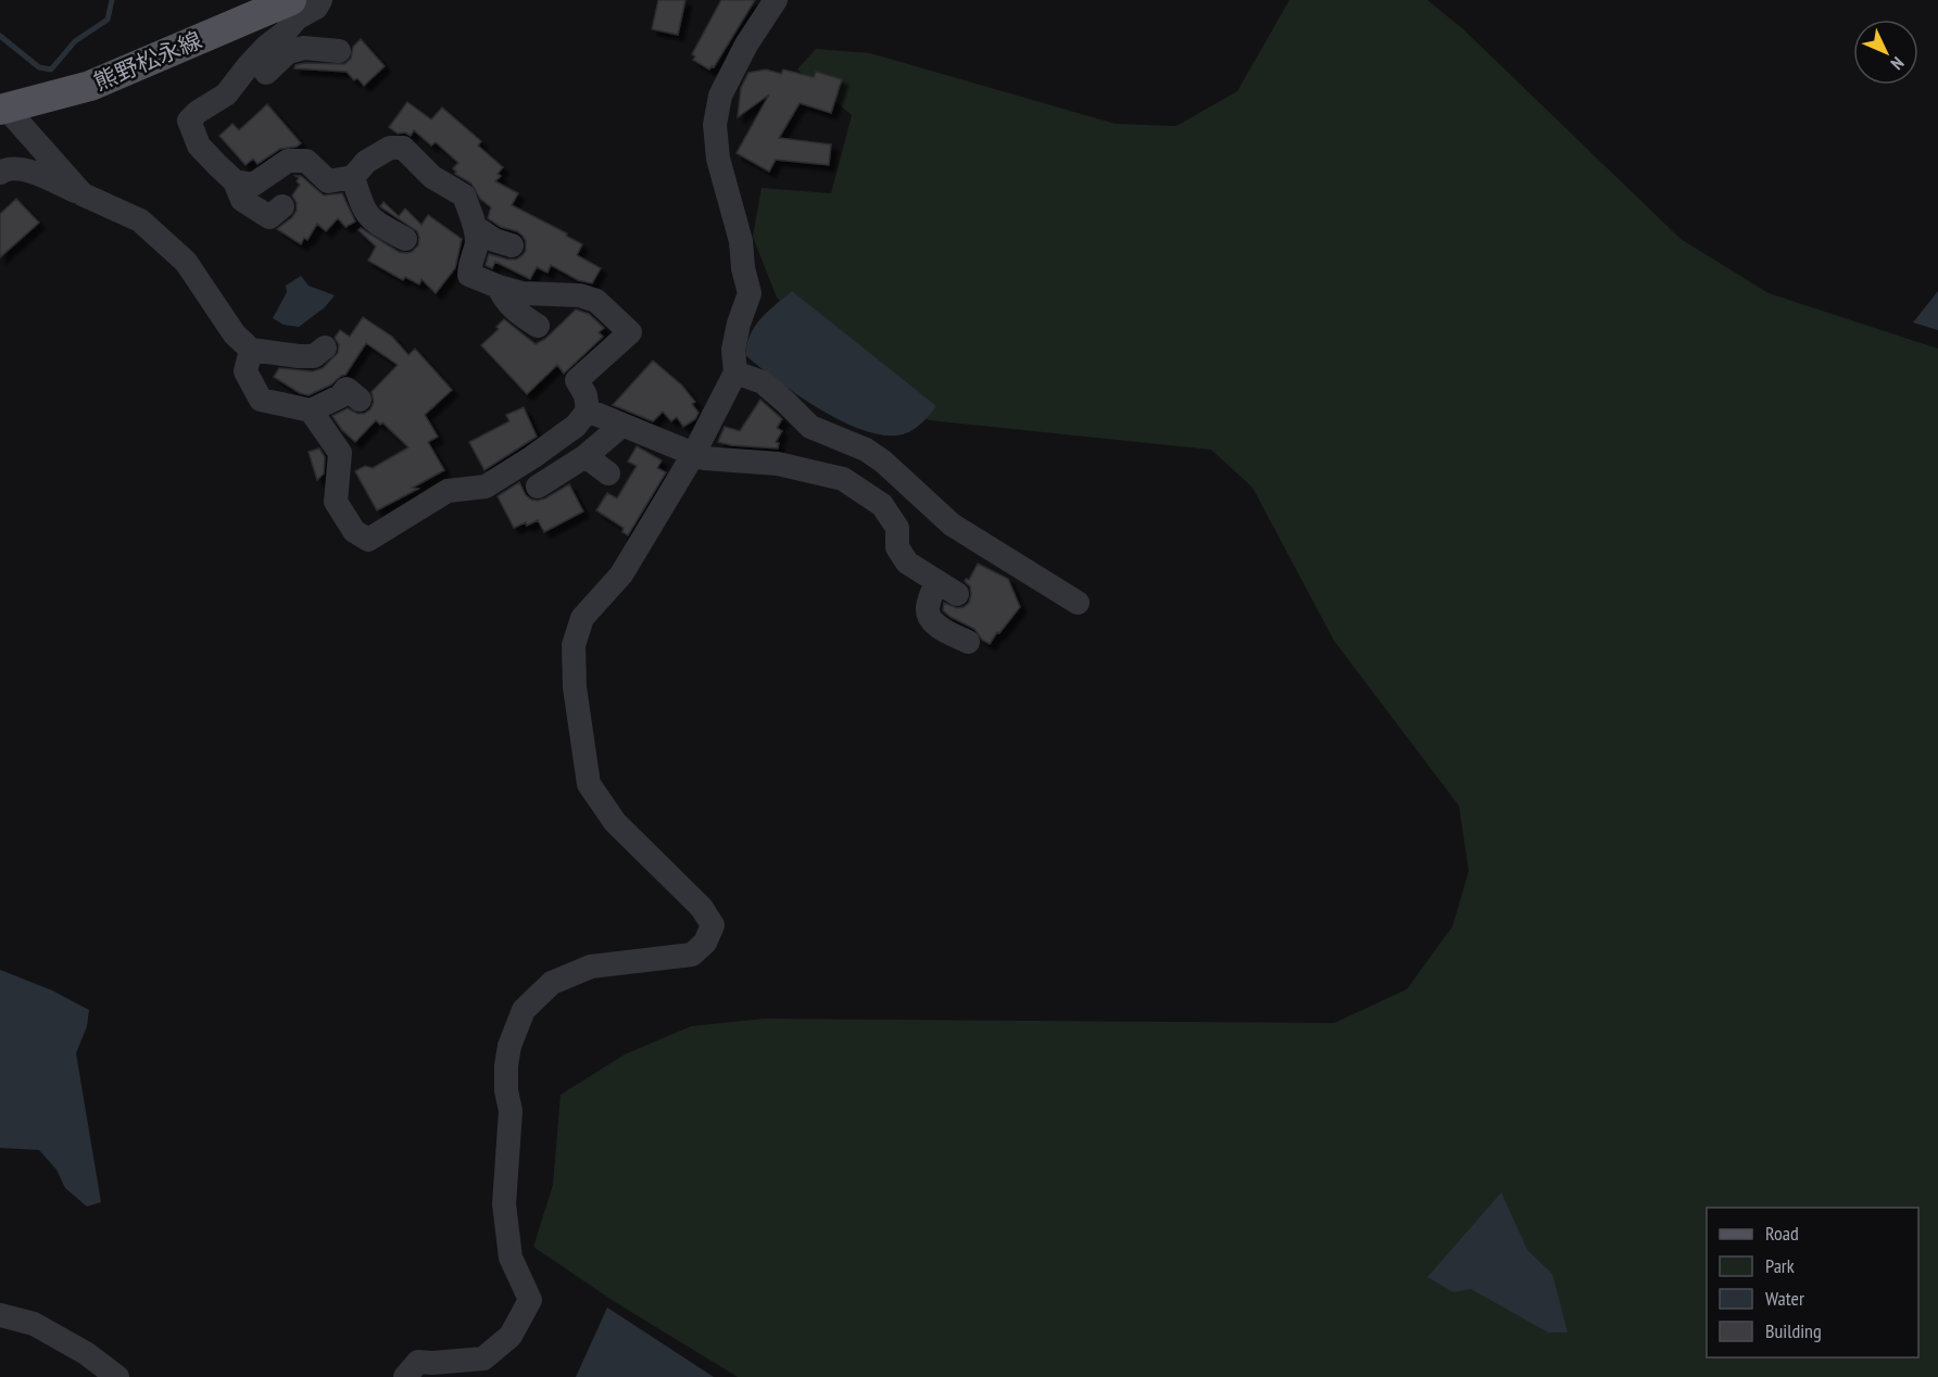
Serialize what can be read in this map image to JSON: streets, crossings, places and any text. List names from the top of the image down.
{
  "streets": {
    "main road": ["熊野松永線"]
  },
  "legend": [
    "Road",
    "Park",
    "Water",
    "Building"
  ],
  "north": "bottom right"
}
